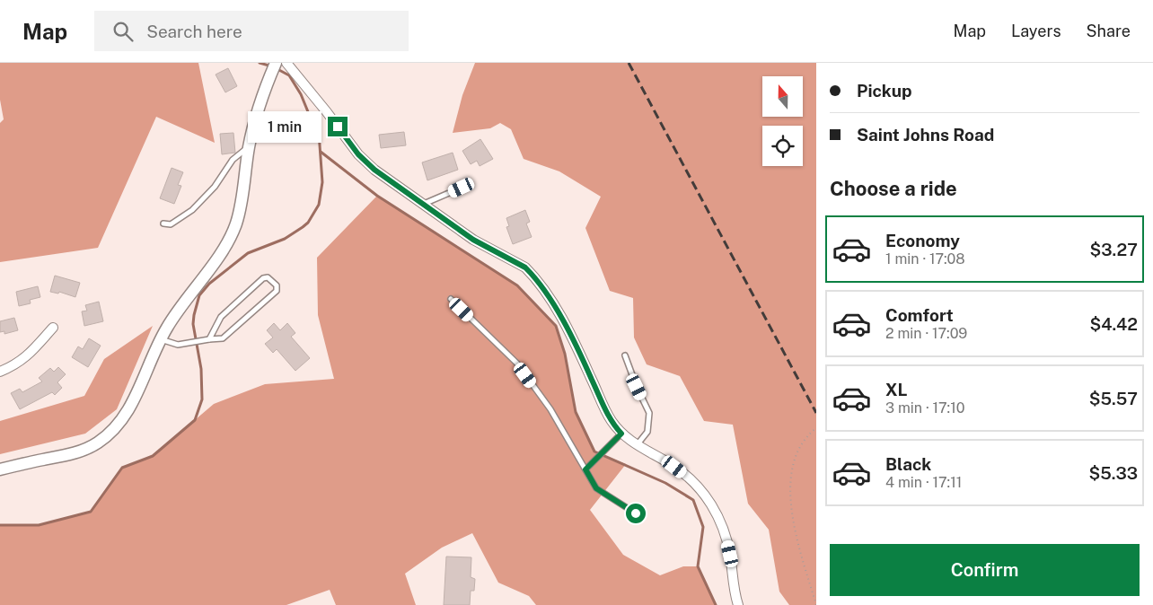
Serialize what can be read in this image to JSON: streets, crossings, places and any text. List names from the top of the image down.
{
  "north": "top",
  "page": {
    "header": "Map",
    "search": "Search here",
    "nav": ["Map", "Layers", "Share"],
    "banner": ["Pickup", "Saint Johns Road"],
    "bubble": "1 min",
    "heading": "Choose a ride",
    "list": [
      {
        "name": "Economy",
        "note": "1 min · 17:08",
        "value": "$3.27"
      },
      {
        "name": "Comfort",
        "note": "2 min · 17:09",
        "value": "$4.42"
      },
      {
        "name": "XL",
        "note": "3 min · 17:10",
        "value": "$5.57"
      },
      {
        "name": "Black",
        "note": "4 min · 17:11",
        "value": "$5.33"
      }
    ],
    "buttons": "Confirm"
  }
}
